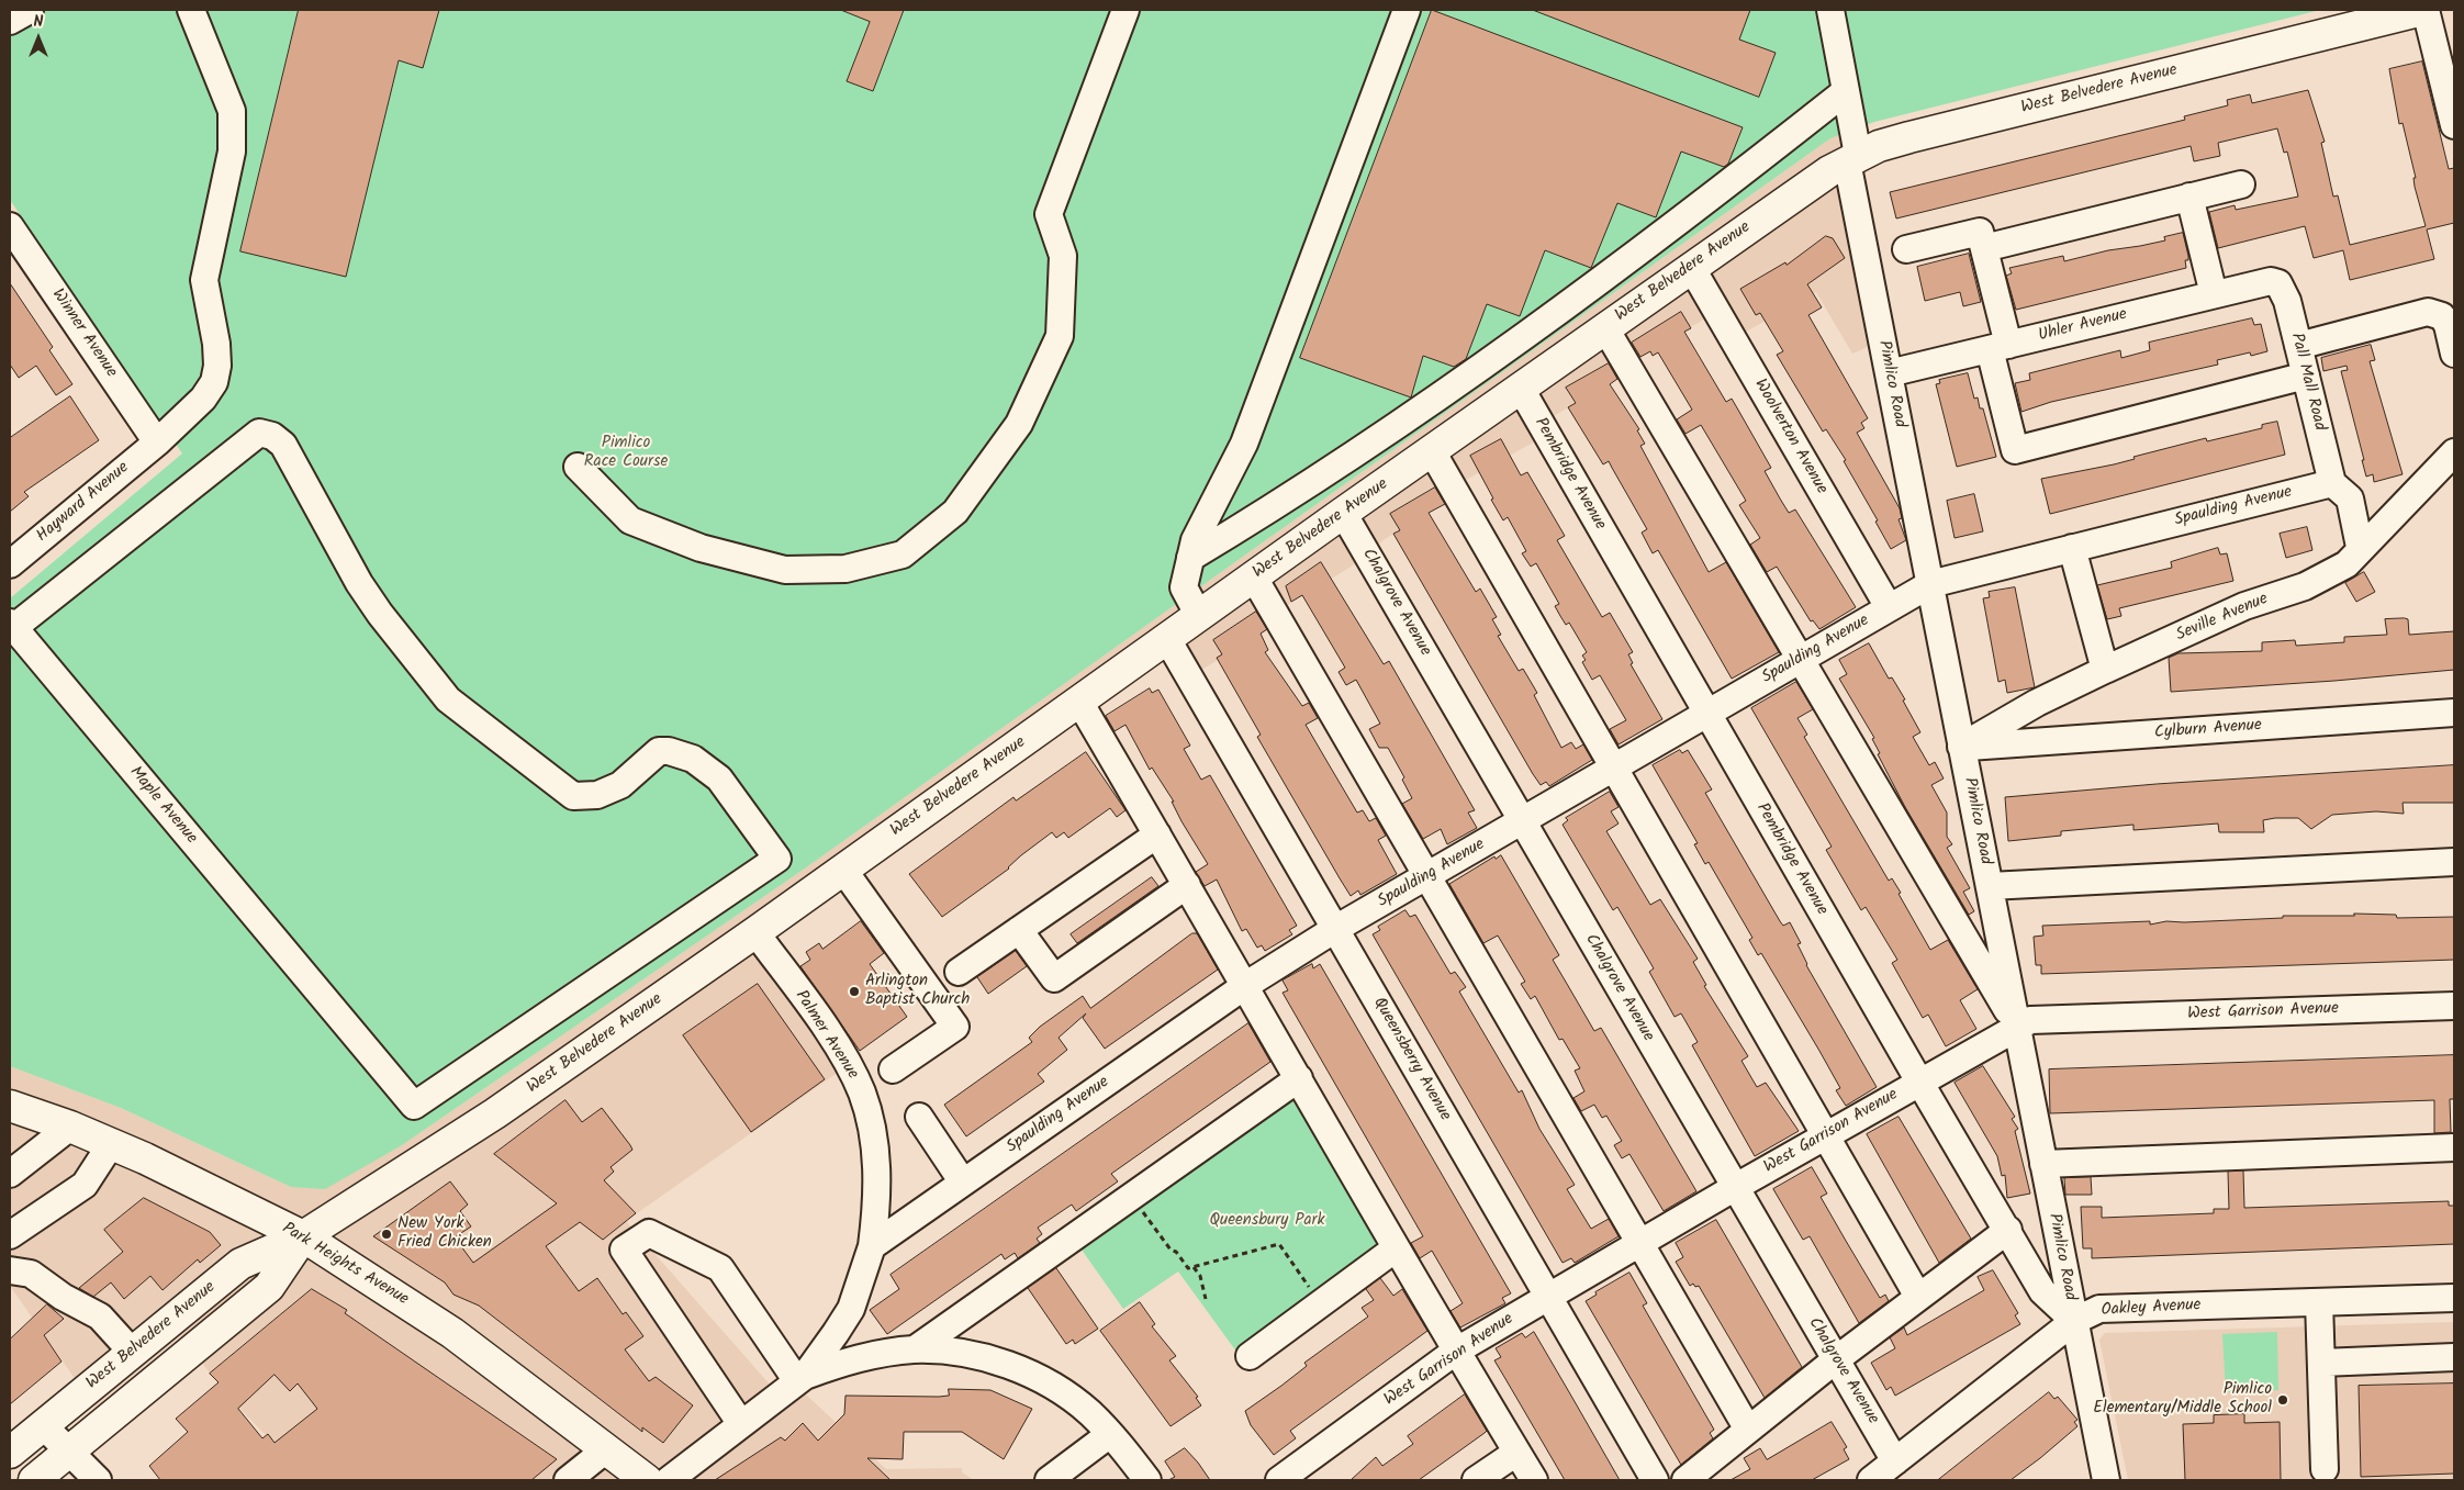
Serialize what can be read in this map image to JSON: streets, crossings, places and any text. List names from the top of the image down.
{
  "streets": {
    "main road": ["West Belvedere Avenue", "Park Heights Avenue"],
    "street": [
      "Uhler Avenue",
      "Winner Avenue",
      "Pall Mall Road",
      "Pimlico Road",
      "Woolverton Avenue",
      "Pembridge Avenue",
      "Hayward Avenue",
      "Spaulding Avenue",
      "Chalgrove Avenue",
      "Seville Avenue",
      "Cylburn Avenue",
      "Maple Avenue",
      "West Garrison Avenue",
      "Palmer Avenue",
      "Queensberry Avenue",
      "Oakley Avenue"
    ]
  },
  "crossings": [
    ["West Belvedere Avenue", "Pimlico Road"],
    ["West Belvedere Avenue", "Woolverton Avenue"],
    ["West Belvedere Avenue", "Pembridge Avenue"],
    ["West Belvedere Avenue", "Chalgrove Avenue"],
    ["West Belvedere Avenue", "Palmer Avenue"],
    ["West Belvedere Avenue", "Queensberry Avenue"],
    ["West Belvedere Avenue", "Park Heights Avenue"],
    ["Uhler Avenue", "Pall Mall Road"],
    ["Uhler Avenue", "Pimlico Road"],
    ["Winner Avenue", "Hayward Avenue"],
    ["Pall Mall Road", "Spaulding Avenue"],
    ["Pimlico Road", "Pembridge Avenue"],
    ["Pimlico Road", "Spaulding Avenue"],
    ["Pimlico Road", "Seville Avenue"],
    ["Pimlico Road", "Cylburn Avenue"],
    ["Pimlico Road", "West Garrison Avenue"],
    ["Pimlico Road", "Oakley Avenue"],
    ["Woolverton Avenue", "Spaulding Avenue"],
    ["Pembridge Avenue", "Spaulding Avenue"],
    ["Pembridge Avenue", "West Garrison Avenue"],
    ["Pembridge Avenue", "Oakley Avenue"],
    ["Spaulding Avenue", "Chalgrove Avenue"],
    ["Spaulding Avenue", "Palmer Avenue"],
    ["Spaulding Avenue", "Queensberry Avenue"],
    ["Chalgrove Avenue", "West Garrison Avenue"],
    ["Chalgrove Avenue", "Oakley Avenue"],
    ["Seville Avenue", "Cylburn Avenue"],
    ["West Garrison Avenue", "Queensberry Avenue"]
  ],
  "parks": ["Pimlico Race Course", "Queensbury Park"],
  "places": ["Arlington Baptist Church", "New York Fried Chicken", "Pimlico Elementary/Middle School"],
  "north": "top"
}
